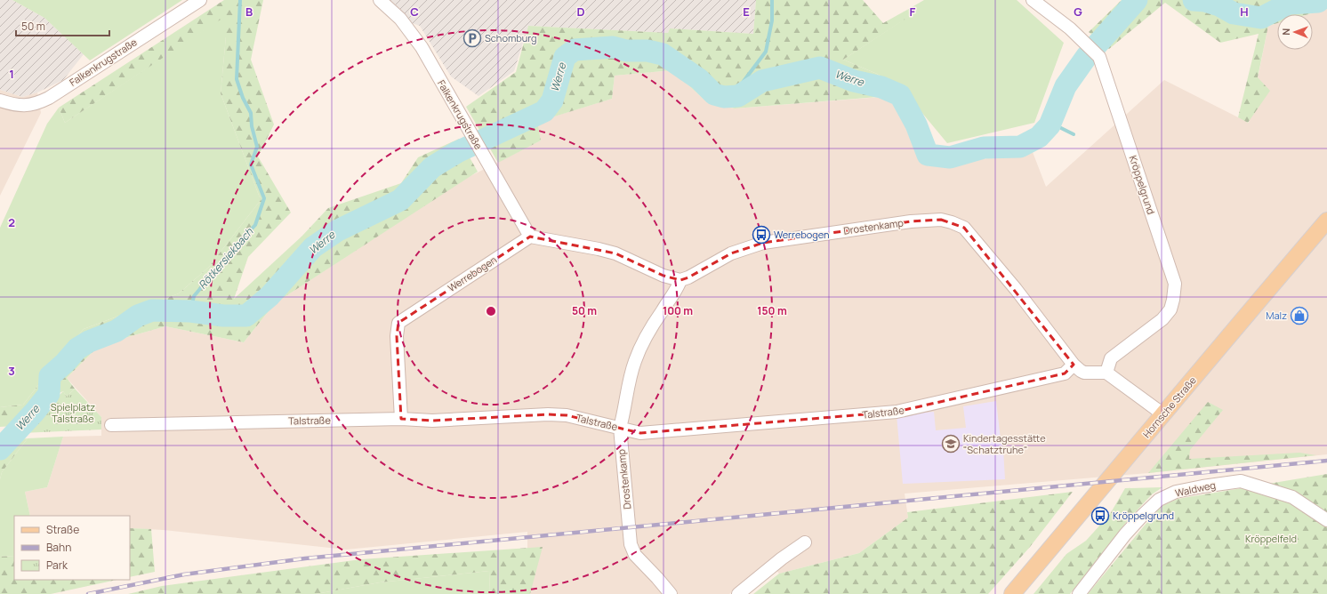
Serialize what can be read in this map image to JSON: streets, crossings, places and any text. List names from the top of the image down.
{
  "streets": {
    "main road": ["Hornsche Straße"],
    "street": [
      "Falkenkrugstraße",
      "Kröppelgrund",
      "Drostenkamp",
      "Werrebogen",
      "Talstraße",
      "Waldweg"
    ]
  },
  "crossings": [
    ["Falkenkrugstraße", "Werrebogen"],
    ["Kröppelgrund", "Drostenkamp"],
    ["Drostenkamp", "Talstraße"],
    ["Werrebogen", "Talstraße"]
  ],
  "water": ["Werre", "Rötkersiekbach"],
  "parks": ["Spielplatz Talstraße", "Kröppelfeld"],
  "places": {
    "parking": ["Schomburg"],
    "bus stop": ["Werrebogen", "Kröppelgrund"],
    "shop": ["Malz"],
    "school or university": ["Kindertagesstätte \"Schatztruhe\""]
  },
  "legend": ["Straße", "Bahn", "Park"],
  "scale_bar": "50 m",
  "north": "left",
  "grid": {
    "columns": [
      "B",
      "C",
      "D",
      "E",
      "F",
      "G",
      "H"
    ],
    "rows": ["1", "2", "3"]
  },
  "rings": ["50 m", "100 m", "150 m"]
}
